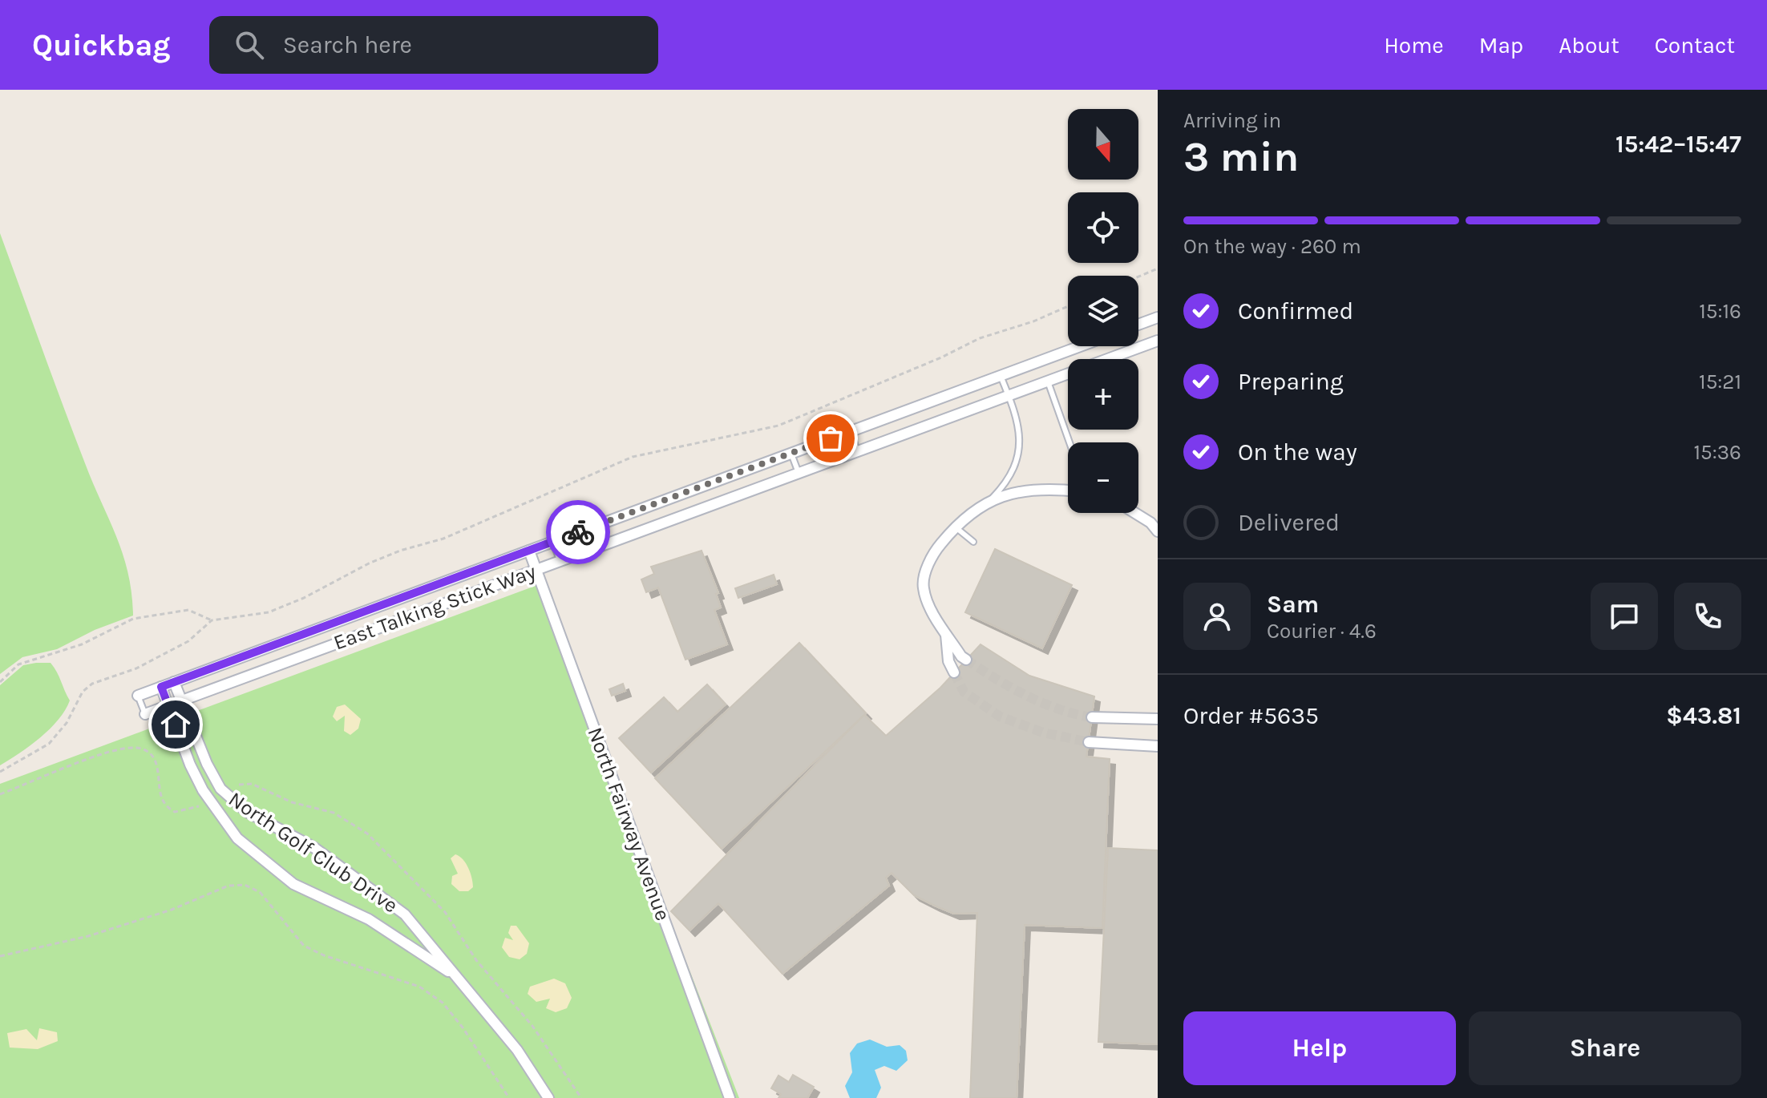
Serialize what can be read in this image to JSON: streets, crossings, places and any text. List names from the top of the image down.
{
  "streets": {
    "street": ["East Talking Stick Way", "North Fairway Avenue", "North Golf Club Drive"]
  },
  "crossings": [
    ["East Talking Stick Way", "North Fairway Avenue"],
    ["East Talking Stick Way", "North Golf Club Drive"]
  ],
  "north": "bottom",
  "page": {
    "header": "Quickbag",
    "search": "Search here",
    "nav": [
      "Home",
      "Map",
      "About",
      "Contact"
    ],
    "heading": ["3 min", "Arriving in", "15:42–15:47"],
    "panel": [
      "Sam",
      "Courier · 4.6",
      "Order #5635",
      "$43.81"
    ],
    "map_buttons": ["+", "−"],
    "bar": "On the way · 260 m",
    "list": [
      ["Confirmed", "15:16"],
      ["Preparing", "15:21"],
      ["On the way", "15:36"],
      "Delivered"
    ],
    "buttons": ["Help", "Share"]
  }
}
